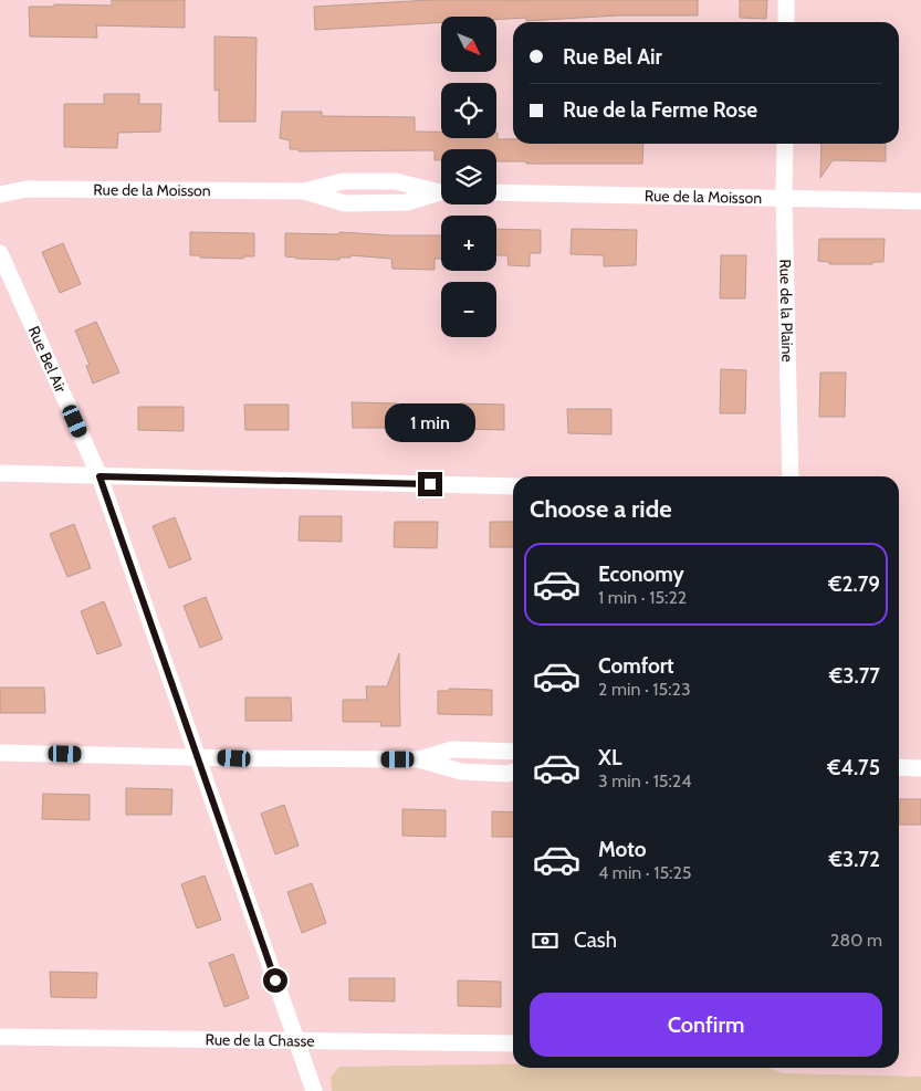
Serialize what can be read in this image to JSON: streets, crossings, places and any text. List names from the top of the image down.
{
  "streets": {
    "street": [
      "Rue de la Moisson",
      "Rue de la Plaine",
      "Rue Bel Air",
      "Rue de la Chasse"
    ]
  },
  "crossings": [
    ["Rue de la Moisson", "Rue de la Plaine"],
    ["Rue Bel Air", "Rue de la Chasse"]
  ],
  "north": "bottom right",
  "page": {
    "map_buttons": ["+", "−"],
    "banner": ["Rue Bel Air", "Rue de la Ferme Rose"],
    "bubble": "1 min",
    "heading": "Choose a ride",
    "list": [
      {
        "name": "Economy",
        "note": "1 min · 15:22",
        "value": "€2.79"
      },
      {
        "name": "Comfort",
        "note": "2 min · 15:23",
        "value": "€3.77"
      },
      {
        "name": "XL",
        "note": "3 min · 15:24",
        "value": "€4.75"
      },
      {
        "name": "Moto",
        "note": "4 min · 15:25",
        "value": "€3.72"
      }
    ],
    "pay": ["Cash", "280 m"],
    "buttons": "Confirm"
  }
}
